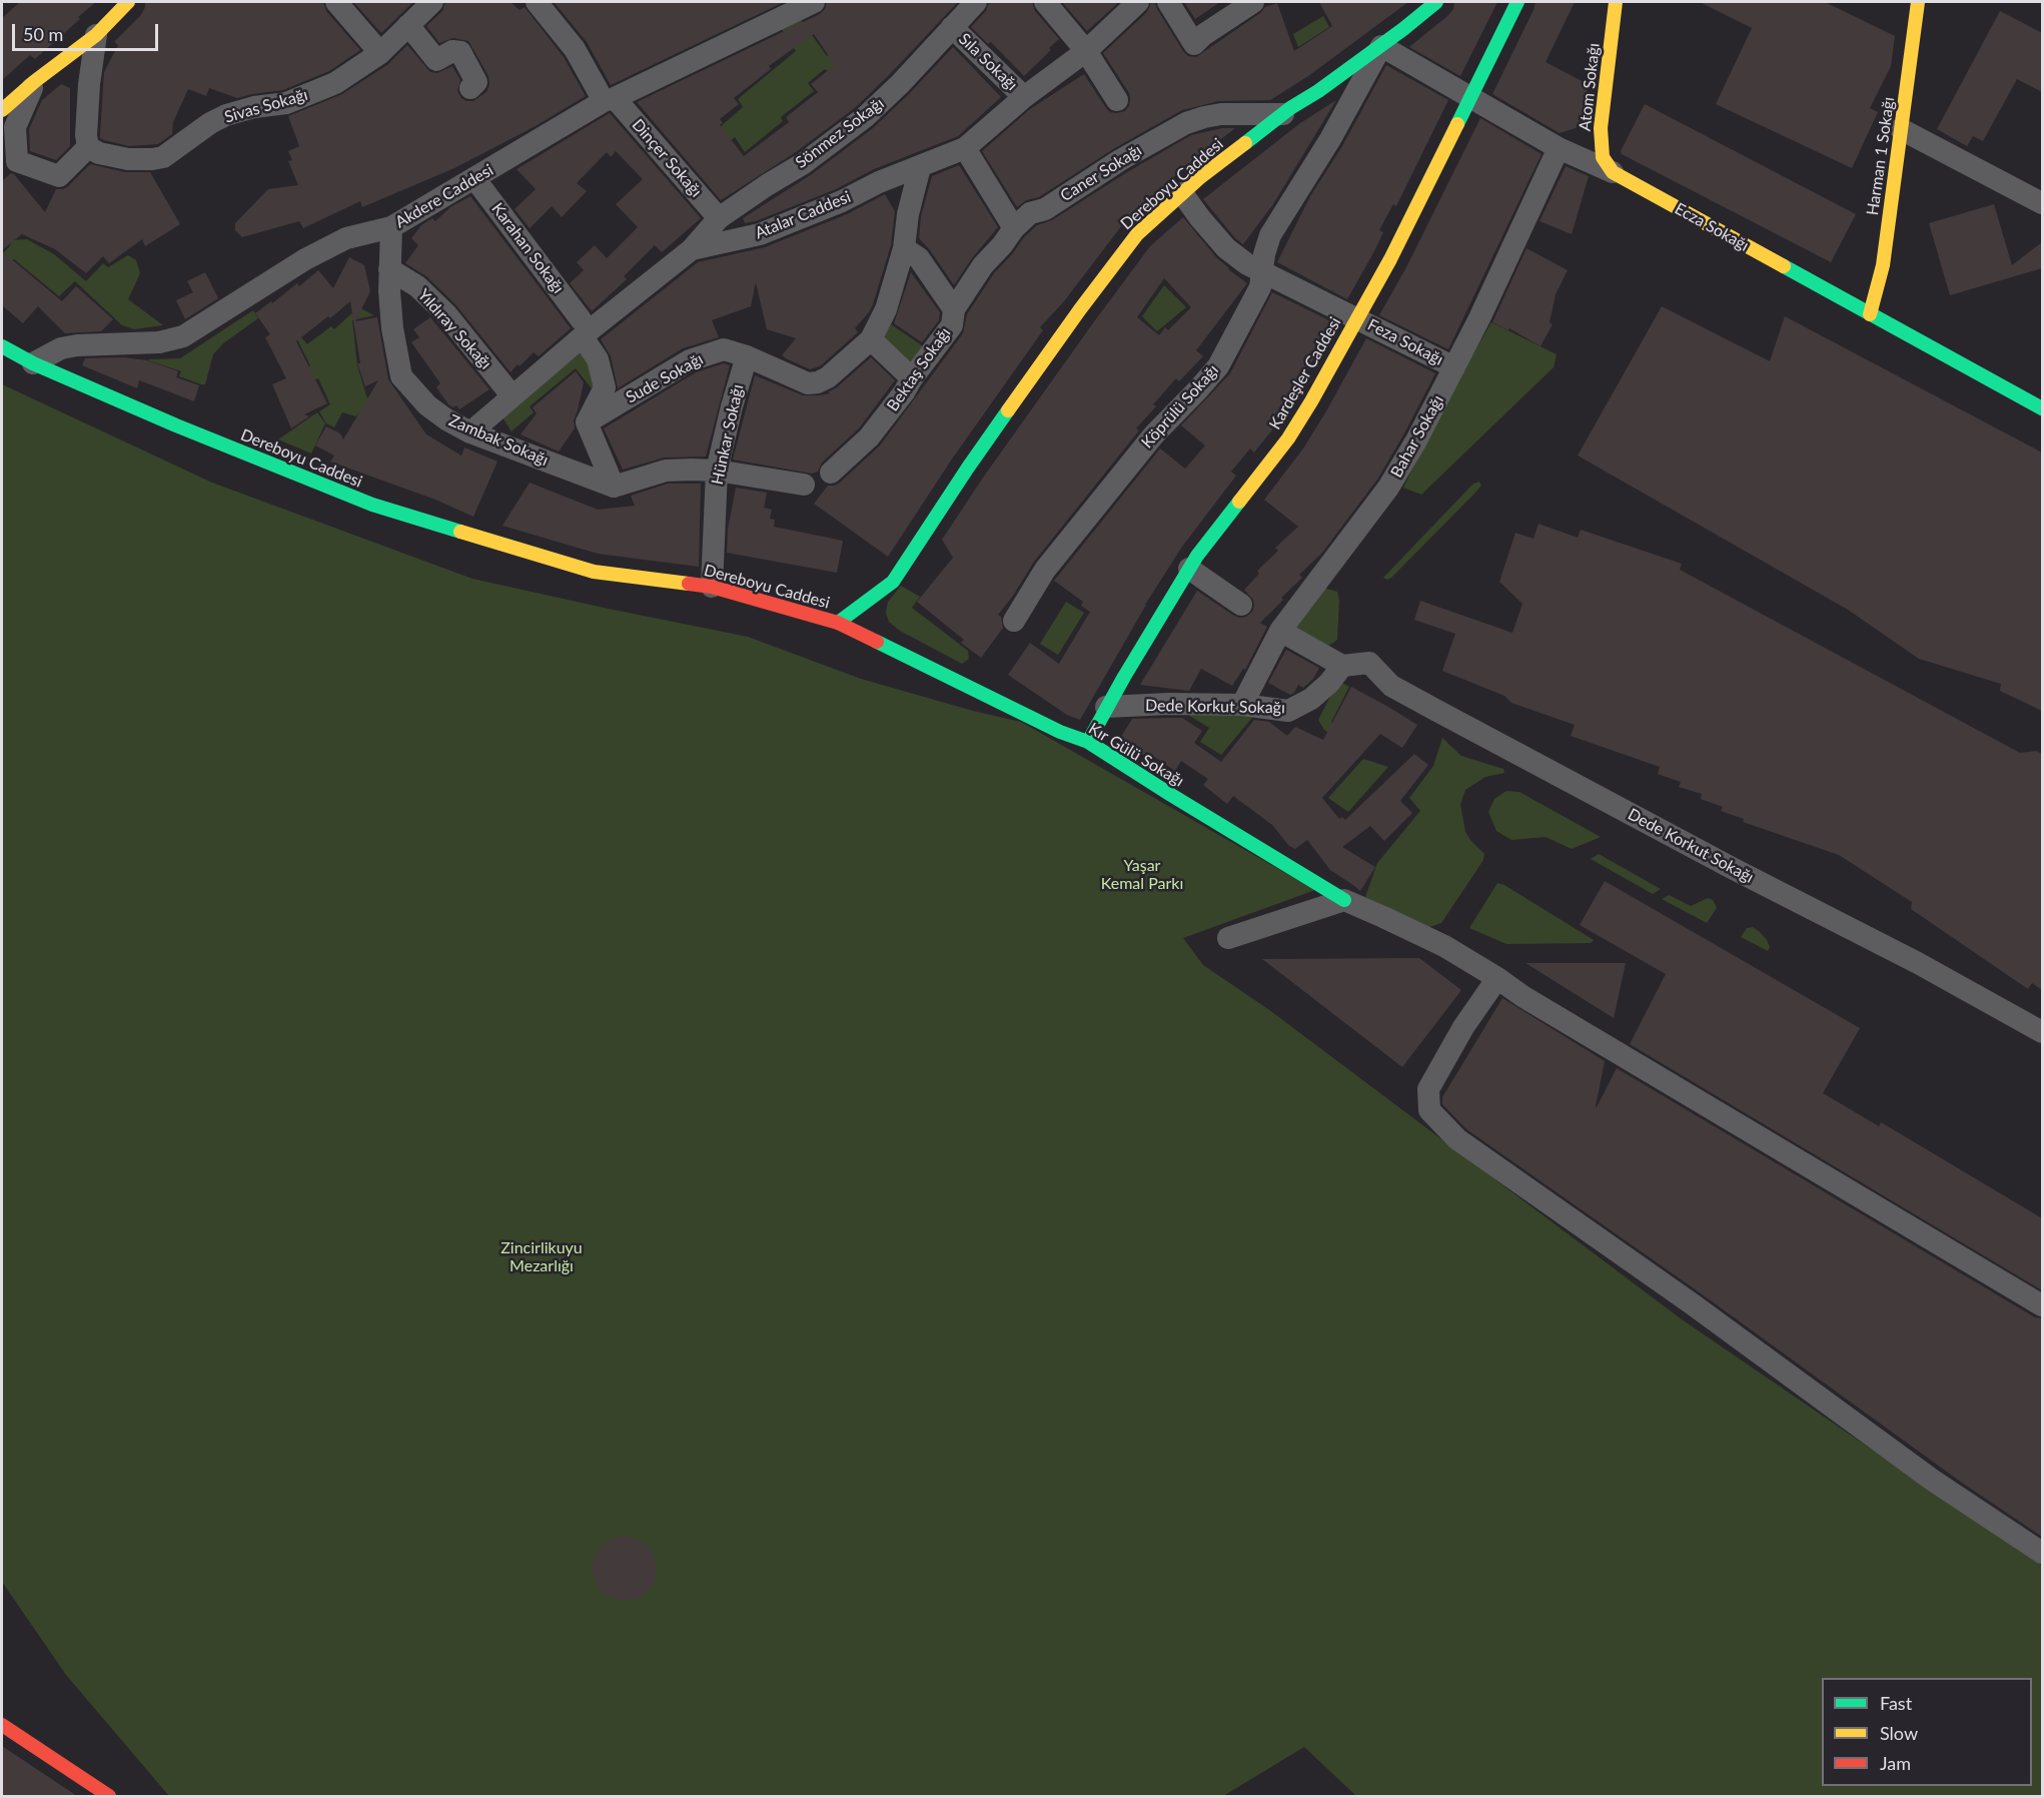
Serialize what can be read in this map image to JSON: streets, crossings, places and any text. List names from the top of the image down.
{
  "streets": {
    "street": [
      "Sıla Sokağı",
      "Atom Sokağı",
      "Sivas Sokağı",
      "Sönmez Sokağı",
      "Harman 1 Sokağı",
      "Dinçer Sokağı",
      "Caner Sokağı",
      "Dereboyu Caddesi",
      "Akdere Caddesi",
      "Atalar Caddesi",
      "Ecza Sokağı",
      "Karahan Sokağı",
      "Yıldıray Sokağı",
      "Feza Sokağı",
      "Bektaş Sokağı",
      "Kardeşler Caddesi",
      "Sude Sokağı",
      "Köprülü Sokağı",
      "Hünkar Sokağı",
      "Bahar Sokağı",
      "Zambak Sokağı",
      "Dede Korkut Sokağı",
      "Kır Gülü Sokağı"
    ]
  },
  "crossings": [
    ["Sıla Sokağı", "Sönmez Sokağı"],
    ["Sıla Sokağı", "Atalar Caddesi"],
    ["Atom Sokağı", "Ecza Sokağı"],
    ["Sönmez Sokağı", "Dinçer Sokağı"],
    ["Sönmez Sokağı", "Atalar Caddesi"],
    ["Harman 1 Sokağı", "Ecza Sokağı"],
    ["Dinçer Sokağı", "Akdere Caddesi"],
    ["Caner Sokağı", "Dereboyu Caddesi"],
    ["Caner Sokağı", "Bektaş Sokağı"],
    ["Dereboyu Caddesi", "Akdere Caddesi"],
    ["Dereboyu Caddesi", "Ecza Sokağı"],
    ["Dereboyu Caddesi", "Feza Sokağı"],
    ["Dereboyu Caddesi", "Köprülü Sokağı"],
    ["Dereboyu Caddesi", "Hünkar Sokağı"],
    ["Dereboyu Caddesi", "Kır Gülü Sokağı"],
    ["Akdere Caddesi", "Karahan Sokağı"],
    ["Akdere Caddesi", "Zambak Sokağı"],
    ["Atalar Caddesi", "Karahan Sokağı"],
    ["Atalar Caddesi", "Yıldıray Sokağı"],
    ["Atalar Caddesi", "Zambak Sokağı"],
    ["Ecza Sokağı", "Kardeşler Caddesi"],
    ["Ecza Sokağı", "Köprülü Sokağı"],
    ["Ecza Sokağı", "Bahar Sokağı"],
    ["Karahan Sokağı", "Sude Sokağı"],
    ["Yıldıray Sokağı", "Zambak Sokağı"],
    ["Feza Sokağı", "Kardeşler Caddesi"],
    ["Feza Sokağı", "Köprülü Sokağı"],
    ["Feza Sokağı", "Bahar Sokağı"],
    ["Kardeşler Caddesi", "Dede Korkut Sokağı"],
    ["Kardeşler Caddesi", "Kır Gülü Sokağı"],
    ["Sude Sokağı", "Hünkar Sokağı"],
    ["Bahar Sokağı", "Dede Korkut Sokağı"]
  ],
  "parks": ["Yaşar Kemal Parkı", "Zincirlikuyu Mezarlığı"],
  "legend": ["Fast", "Slow", "Jam"],
  "scale_bar": "50 m"
}
